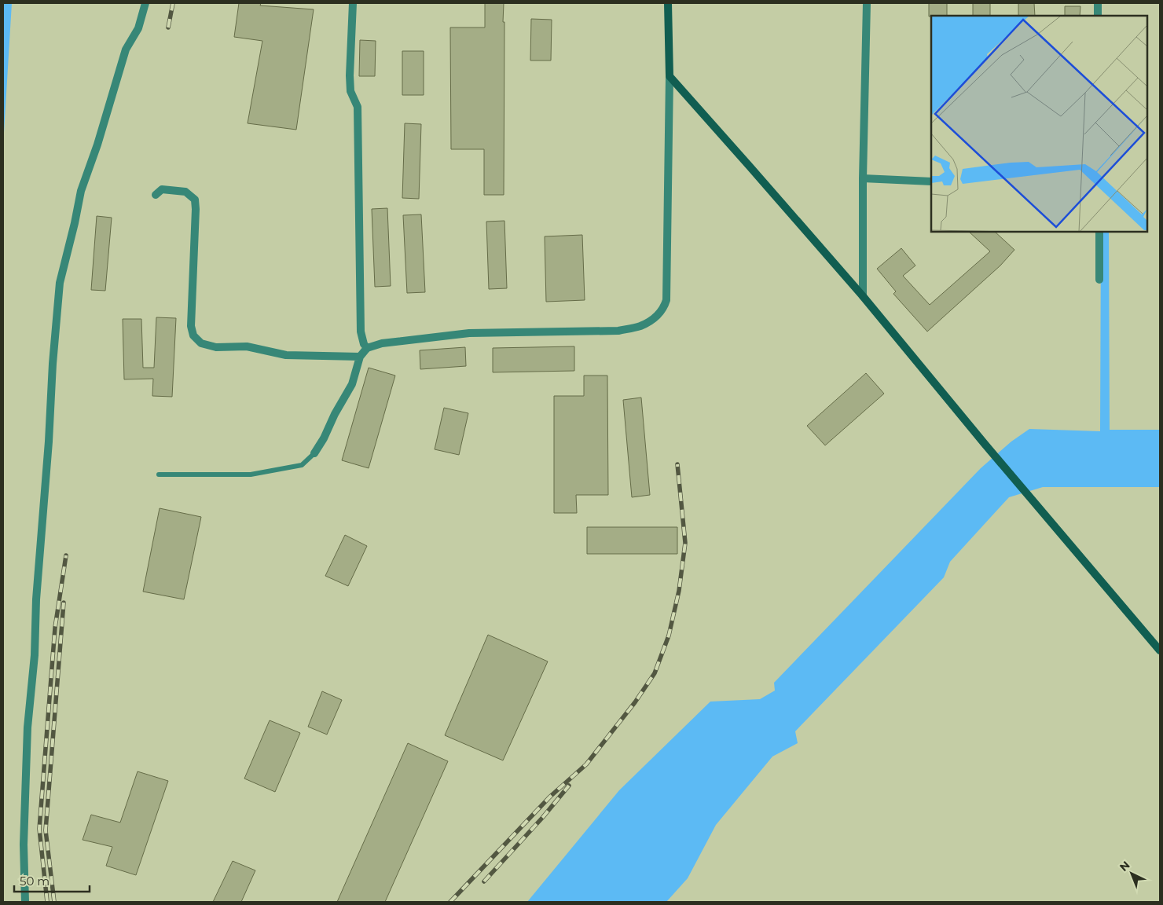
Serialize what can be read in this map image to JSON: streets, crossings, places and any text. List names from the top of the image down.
{
  "scale_bar": "50 m",
  "north": "top left"
}
